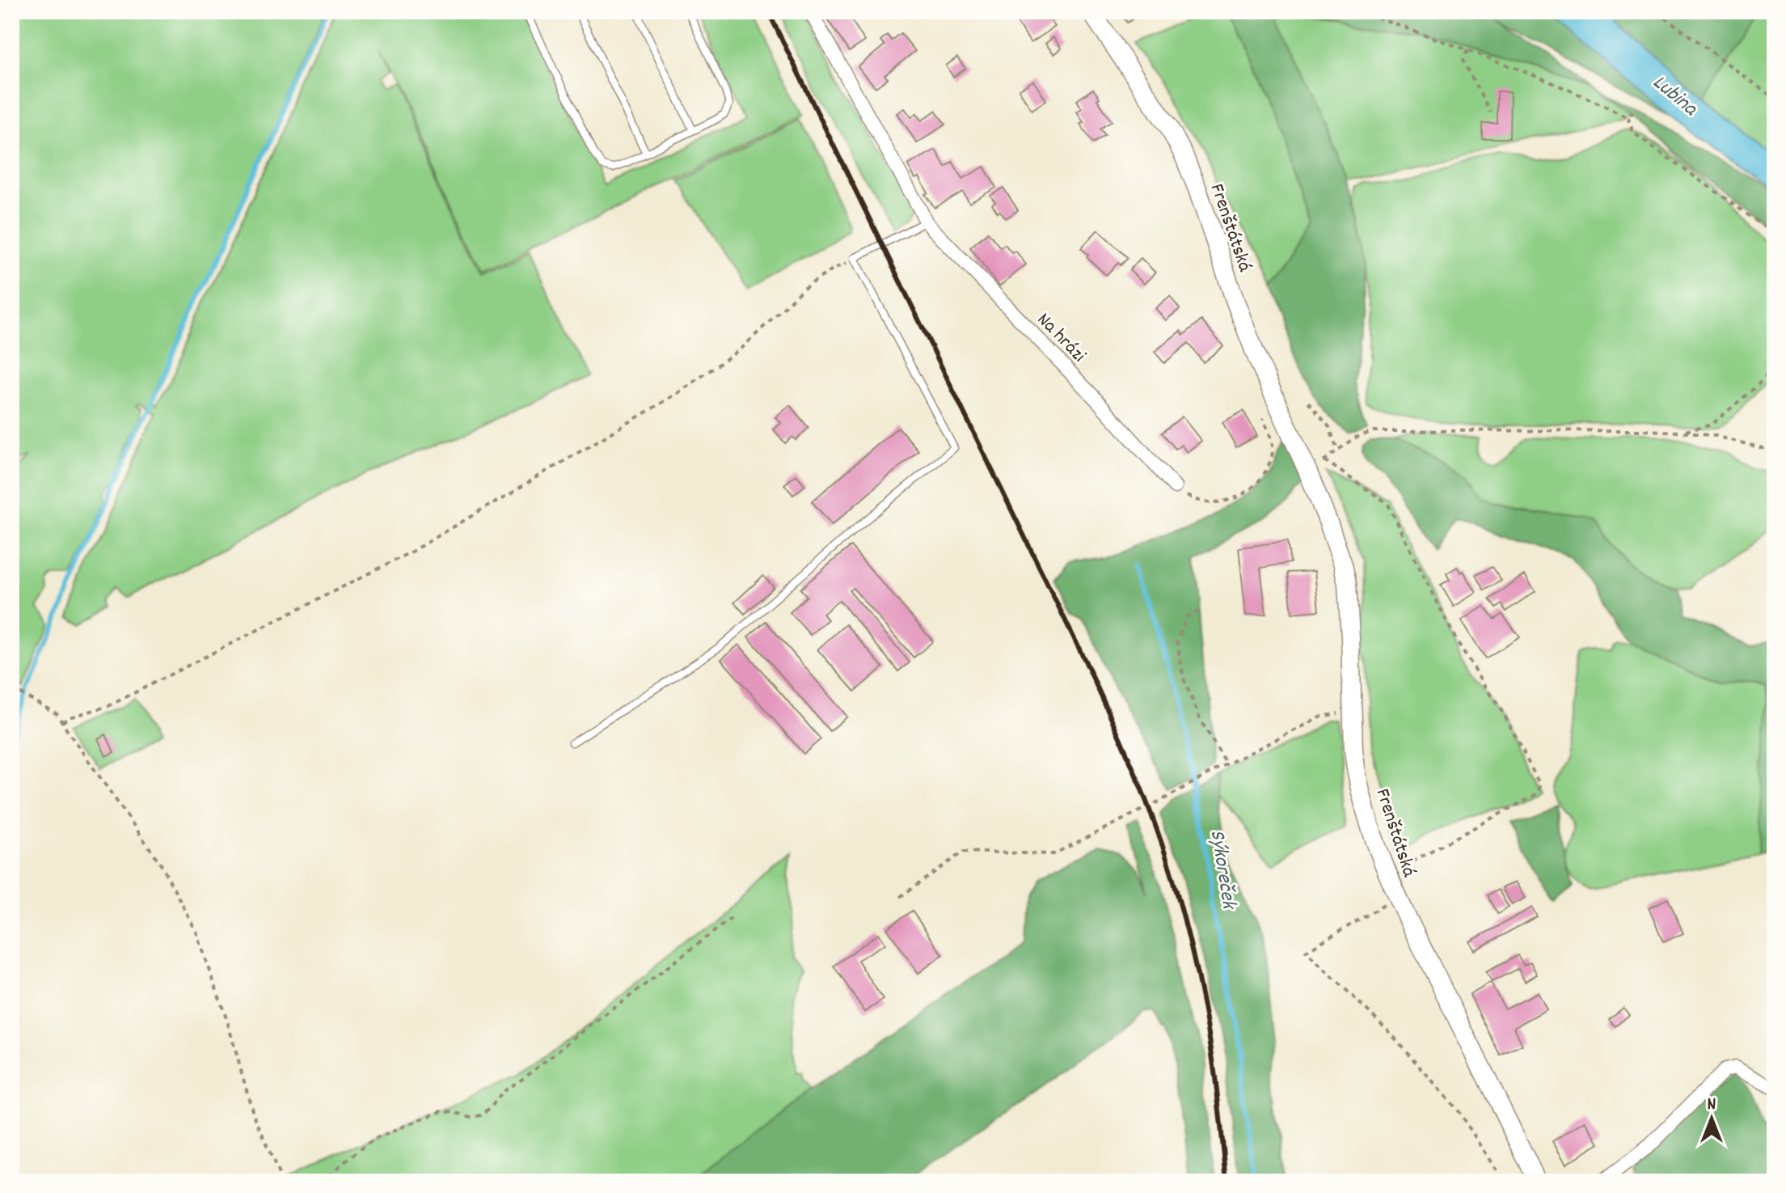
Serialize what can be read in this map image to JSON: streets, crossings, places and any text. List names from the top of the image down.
{
  "streets": {
    "main road": ["Frenštátská"],
    "street": ["Na hrázi"]
  },
  "water": ["Lubina", "Sýkoreček"],
  "north": "top"
}
